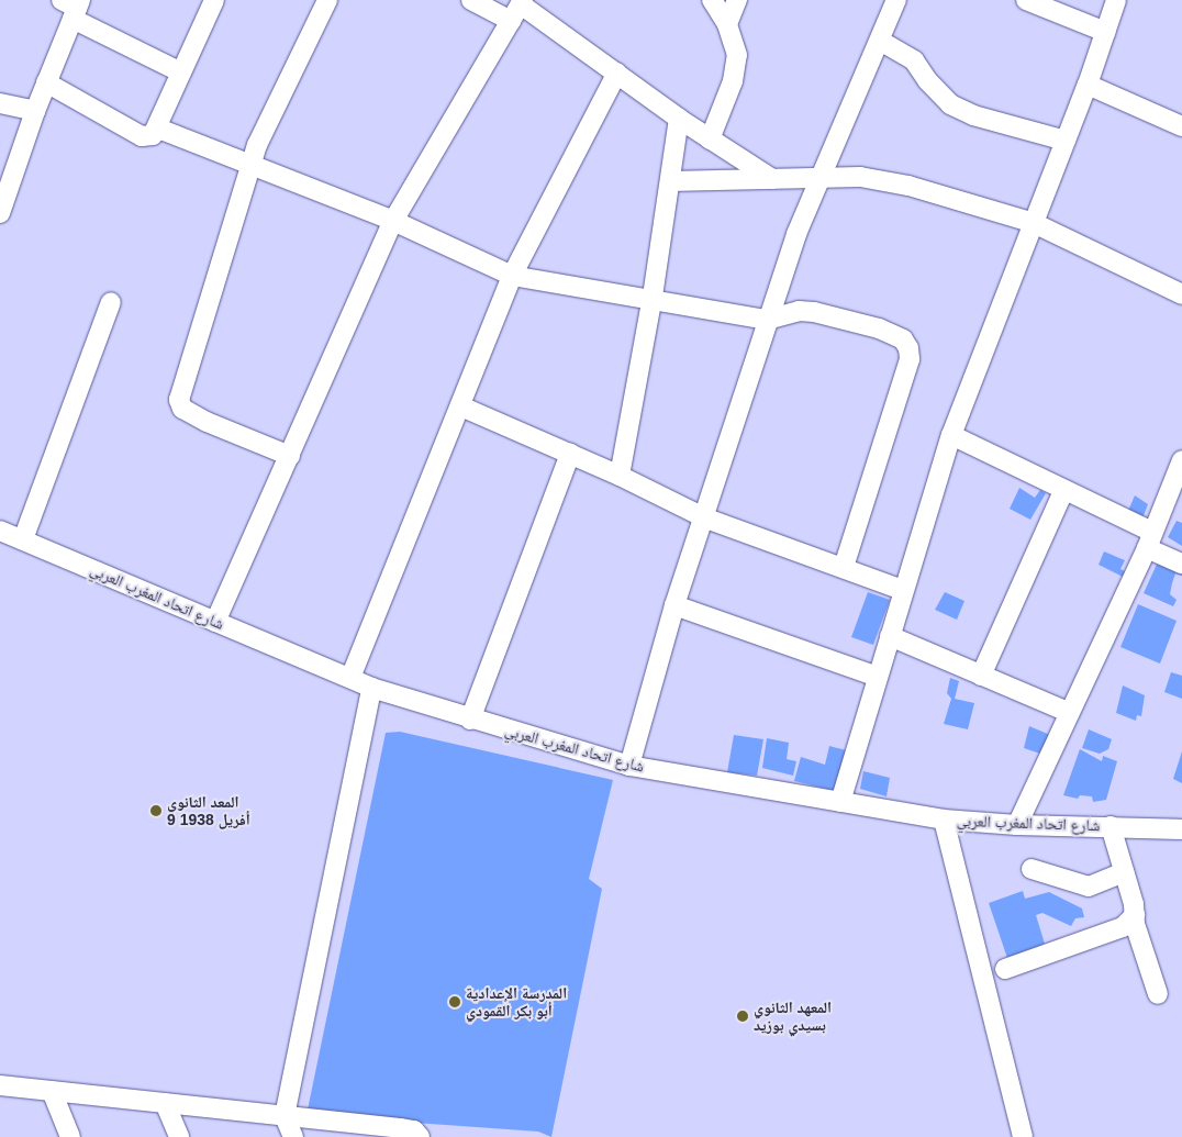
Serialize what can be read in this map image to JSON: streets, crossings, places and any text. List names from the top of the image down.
{
  "streets": {
    "street": ["شارع اتحاد المغرب العربي"]
  },
  "places": ["المعد الثانوي 9 أفريل 1938", "المدرسة الإعدادية أبو بكر القمودي", "المعهد الثانوي بسيدي بوزيد"]
}
